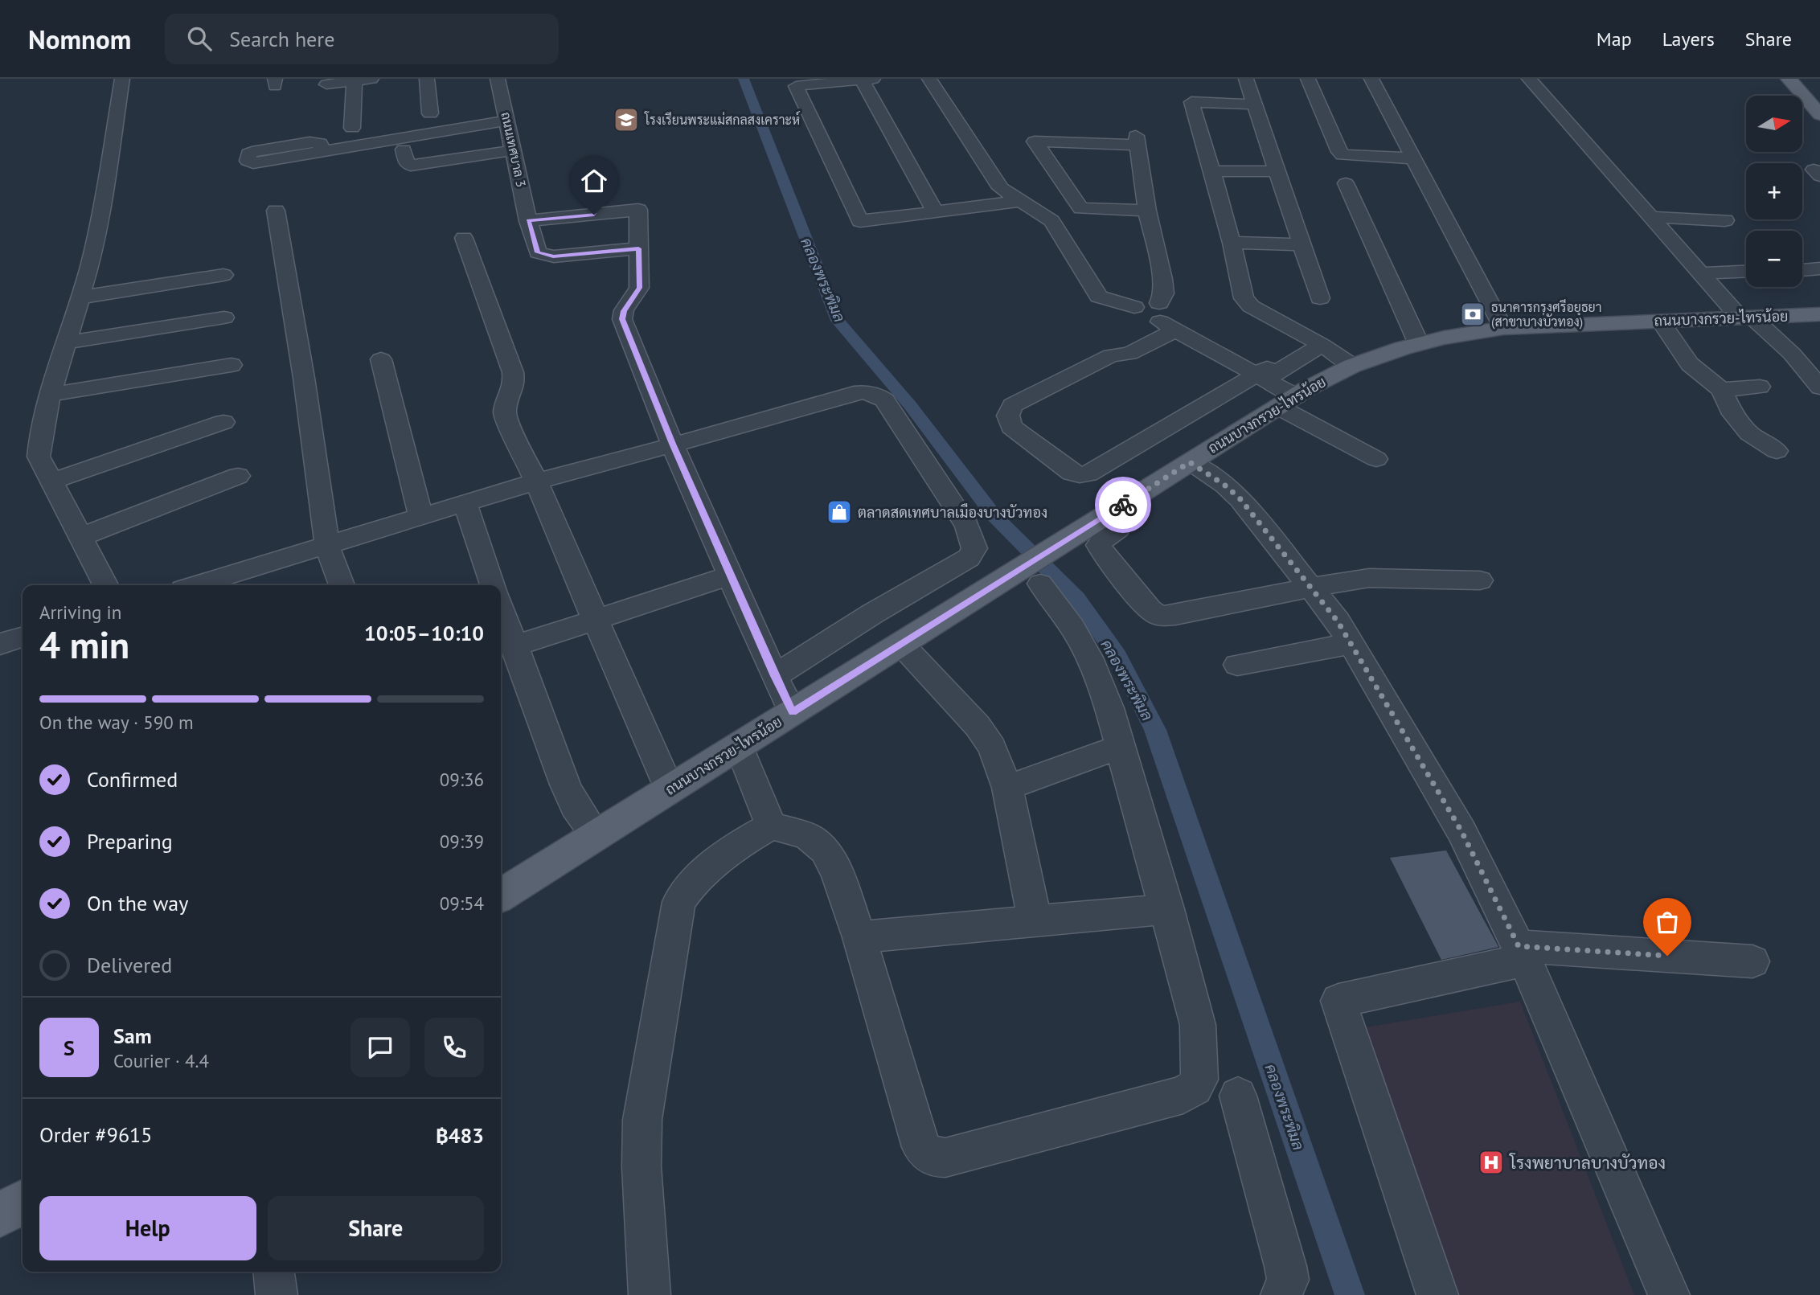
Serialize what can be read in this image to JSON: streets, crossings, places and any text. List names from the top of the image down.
{
  "streets": {
    "main road": ["ถนนบางกรวย-ไทรน้อย"],
    "street": ["ถนนเทศบาล 3"]
  },
  "water": ["คลองพระพิมล"],
  "places": {
    "school or university": ["โรงเรียนพระแม่สกลสงเคราะห์"],
    "bank": ["ธนาคารกรุงศรีอยุธยา (สาขาบางบัวทอง)"],
    "shop": ["ตลาดสดเทศบาลเมืองบางบัวทอง"],
    "hospital": ["โรงพยาบาลบางบัวทอง"]
  },
  "north": "right",
  "page": {
    "header": "Nomnom",
    "search": "Search here",
    "nav": ["Map", "Layers", "Share"],
    "map_buttons": ["+", "−"],
    "heading": ["4 min", "Arriving in", "10:05–10:10"],
    "panel": [
      "Sam",
      "Courier · 4.4",
      "Order #9615",
      "฿483"
    ],
    "bar": "On the way · 590 m",
    "list": [
      ["Confirmed", "09:36"],
      ["Preparing", "09:39"],
      ["On the way", "09:54"],
      "Delivered"
    ],
    "round": "S",
    "buttons": ["Help", "Share"]
  }
}
